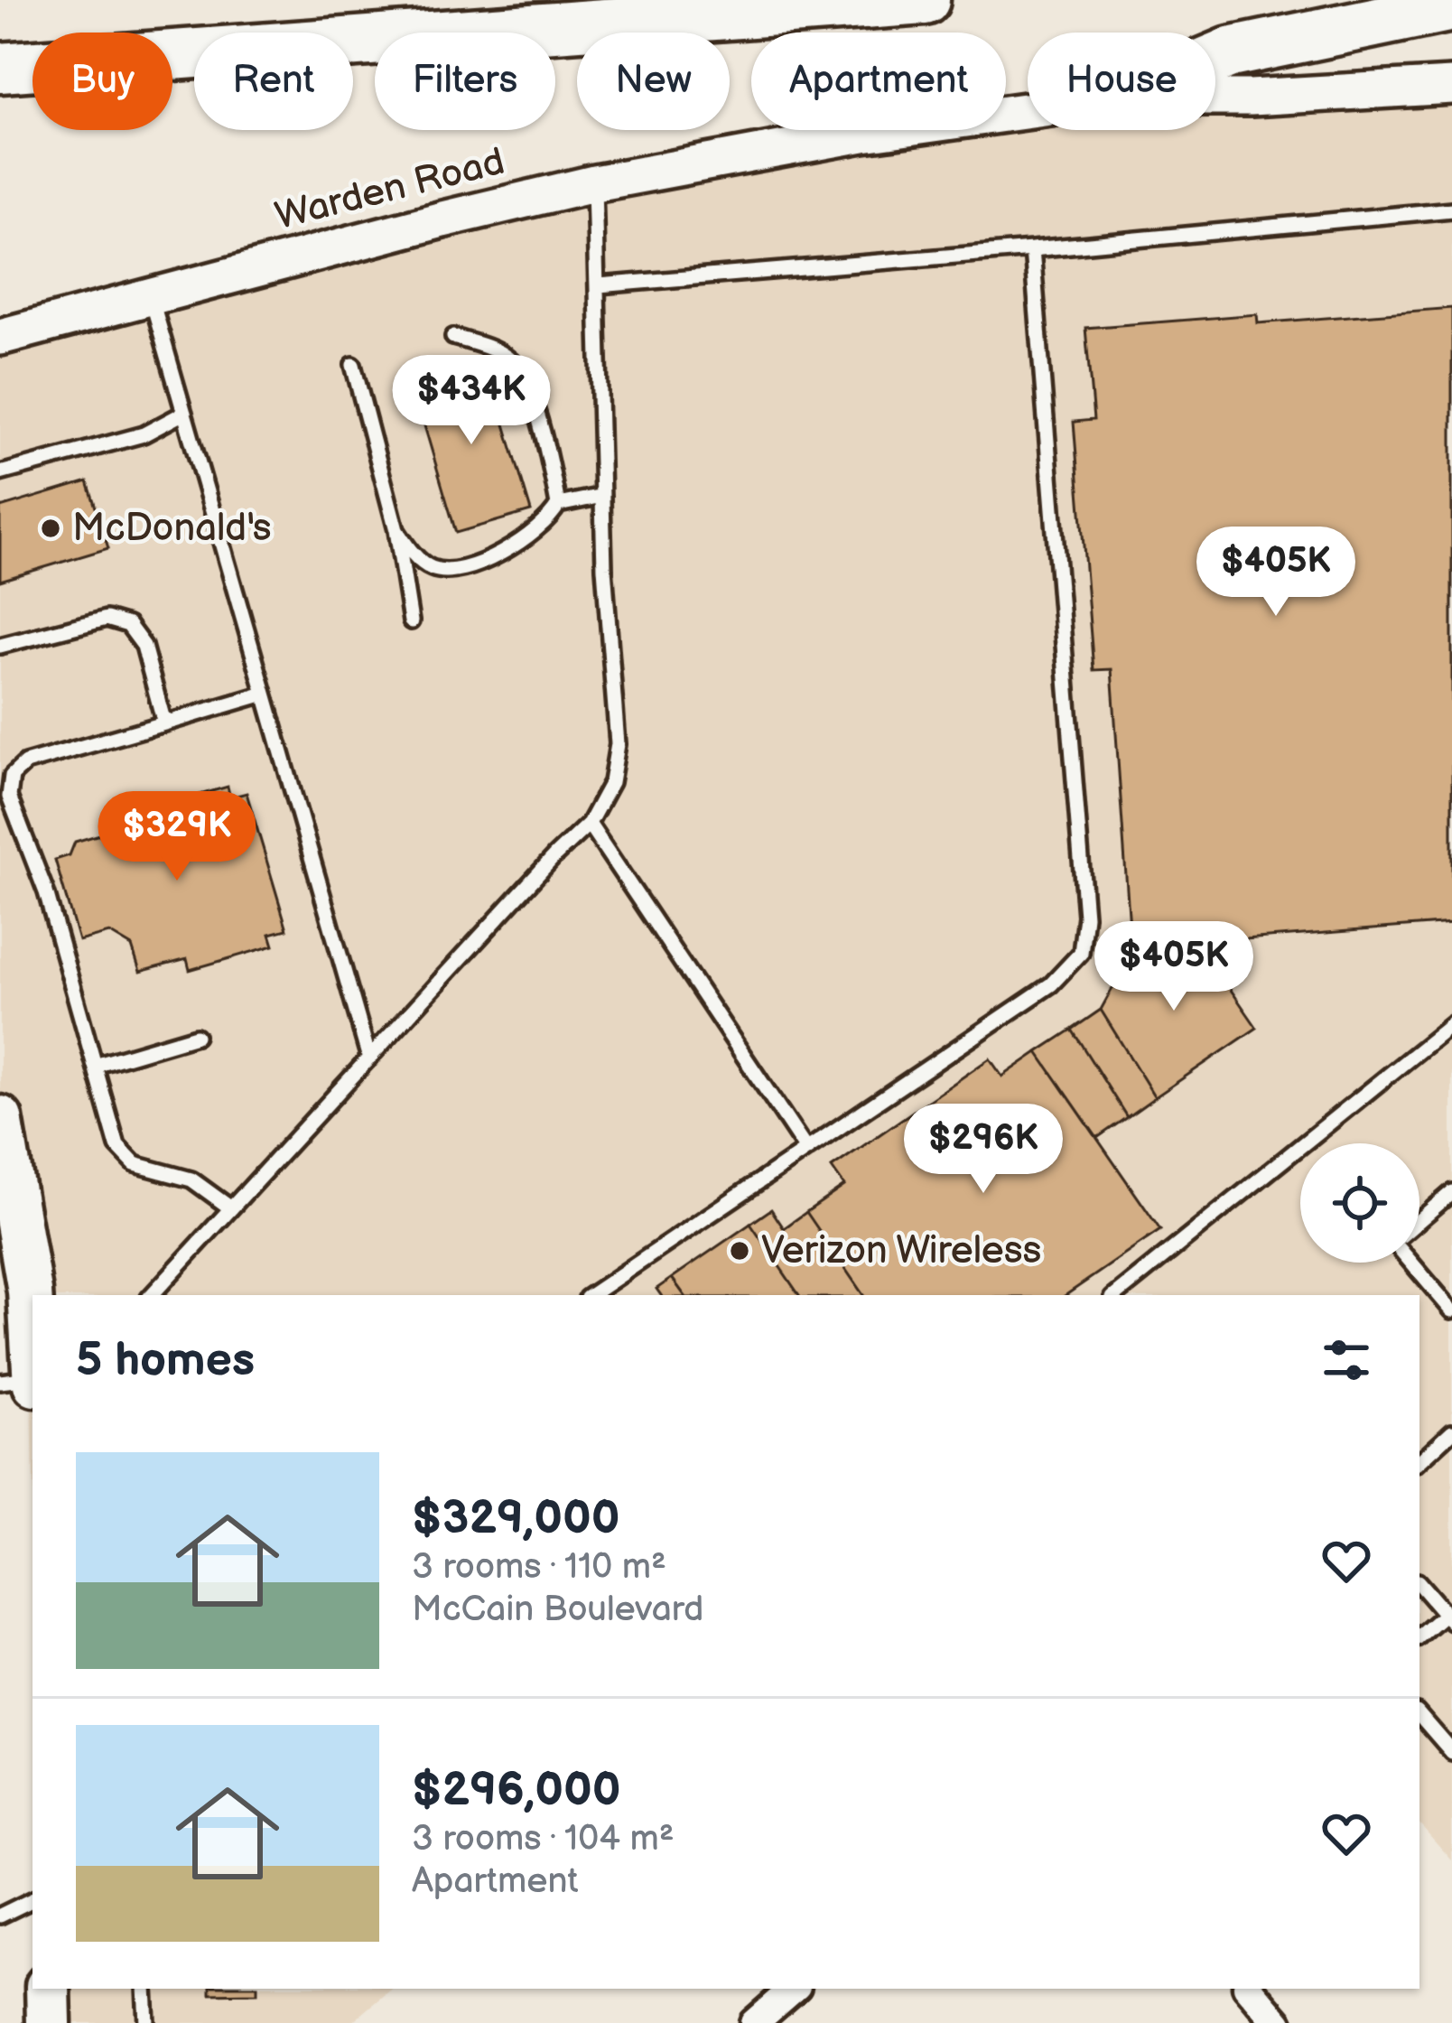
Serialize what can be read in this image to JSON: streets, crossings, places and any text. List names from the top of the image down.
{
  "streets": {
    "street": ["Warden Road"]
  },
  "places": ["McDonald's", "Verizon Wireless"],
  "page": {
    "chip": [
      "Buy",
      "Rent",
      "Filters",
      "New",
      "Apartment",
      "House"
    ],
    "price": [
      "$434K",
      "$405K",
      "$329K",
      "$405K",
      "$296K"
    ],
    "heading": "5 homes",
    "list": [
      {
        "name": "$329,000",
        "note": "3 rooms · 110 m² · McCain Boulevard"
      },
      {
        "name": "$296,000",
        "note": "3 rooms · 104 m² · Apartment"
      }
    ]
  }
}
